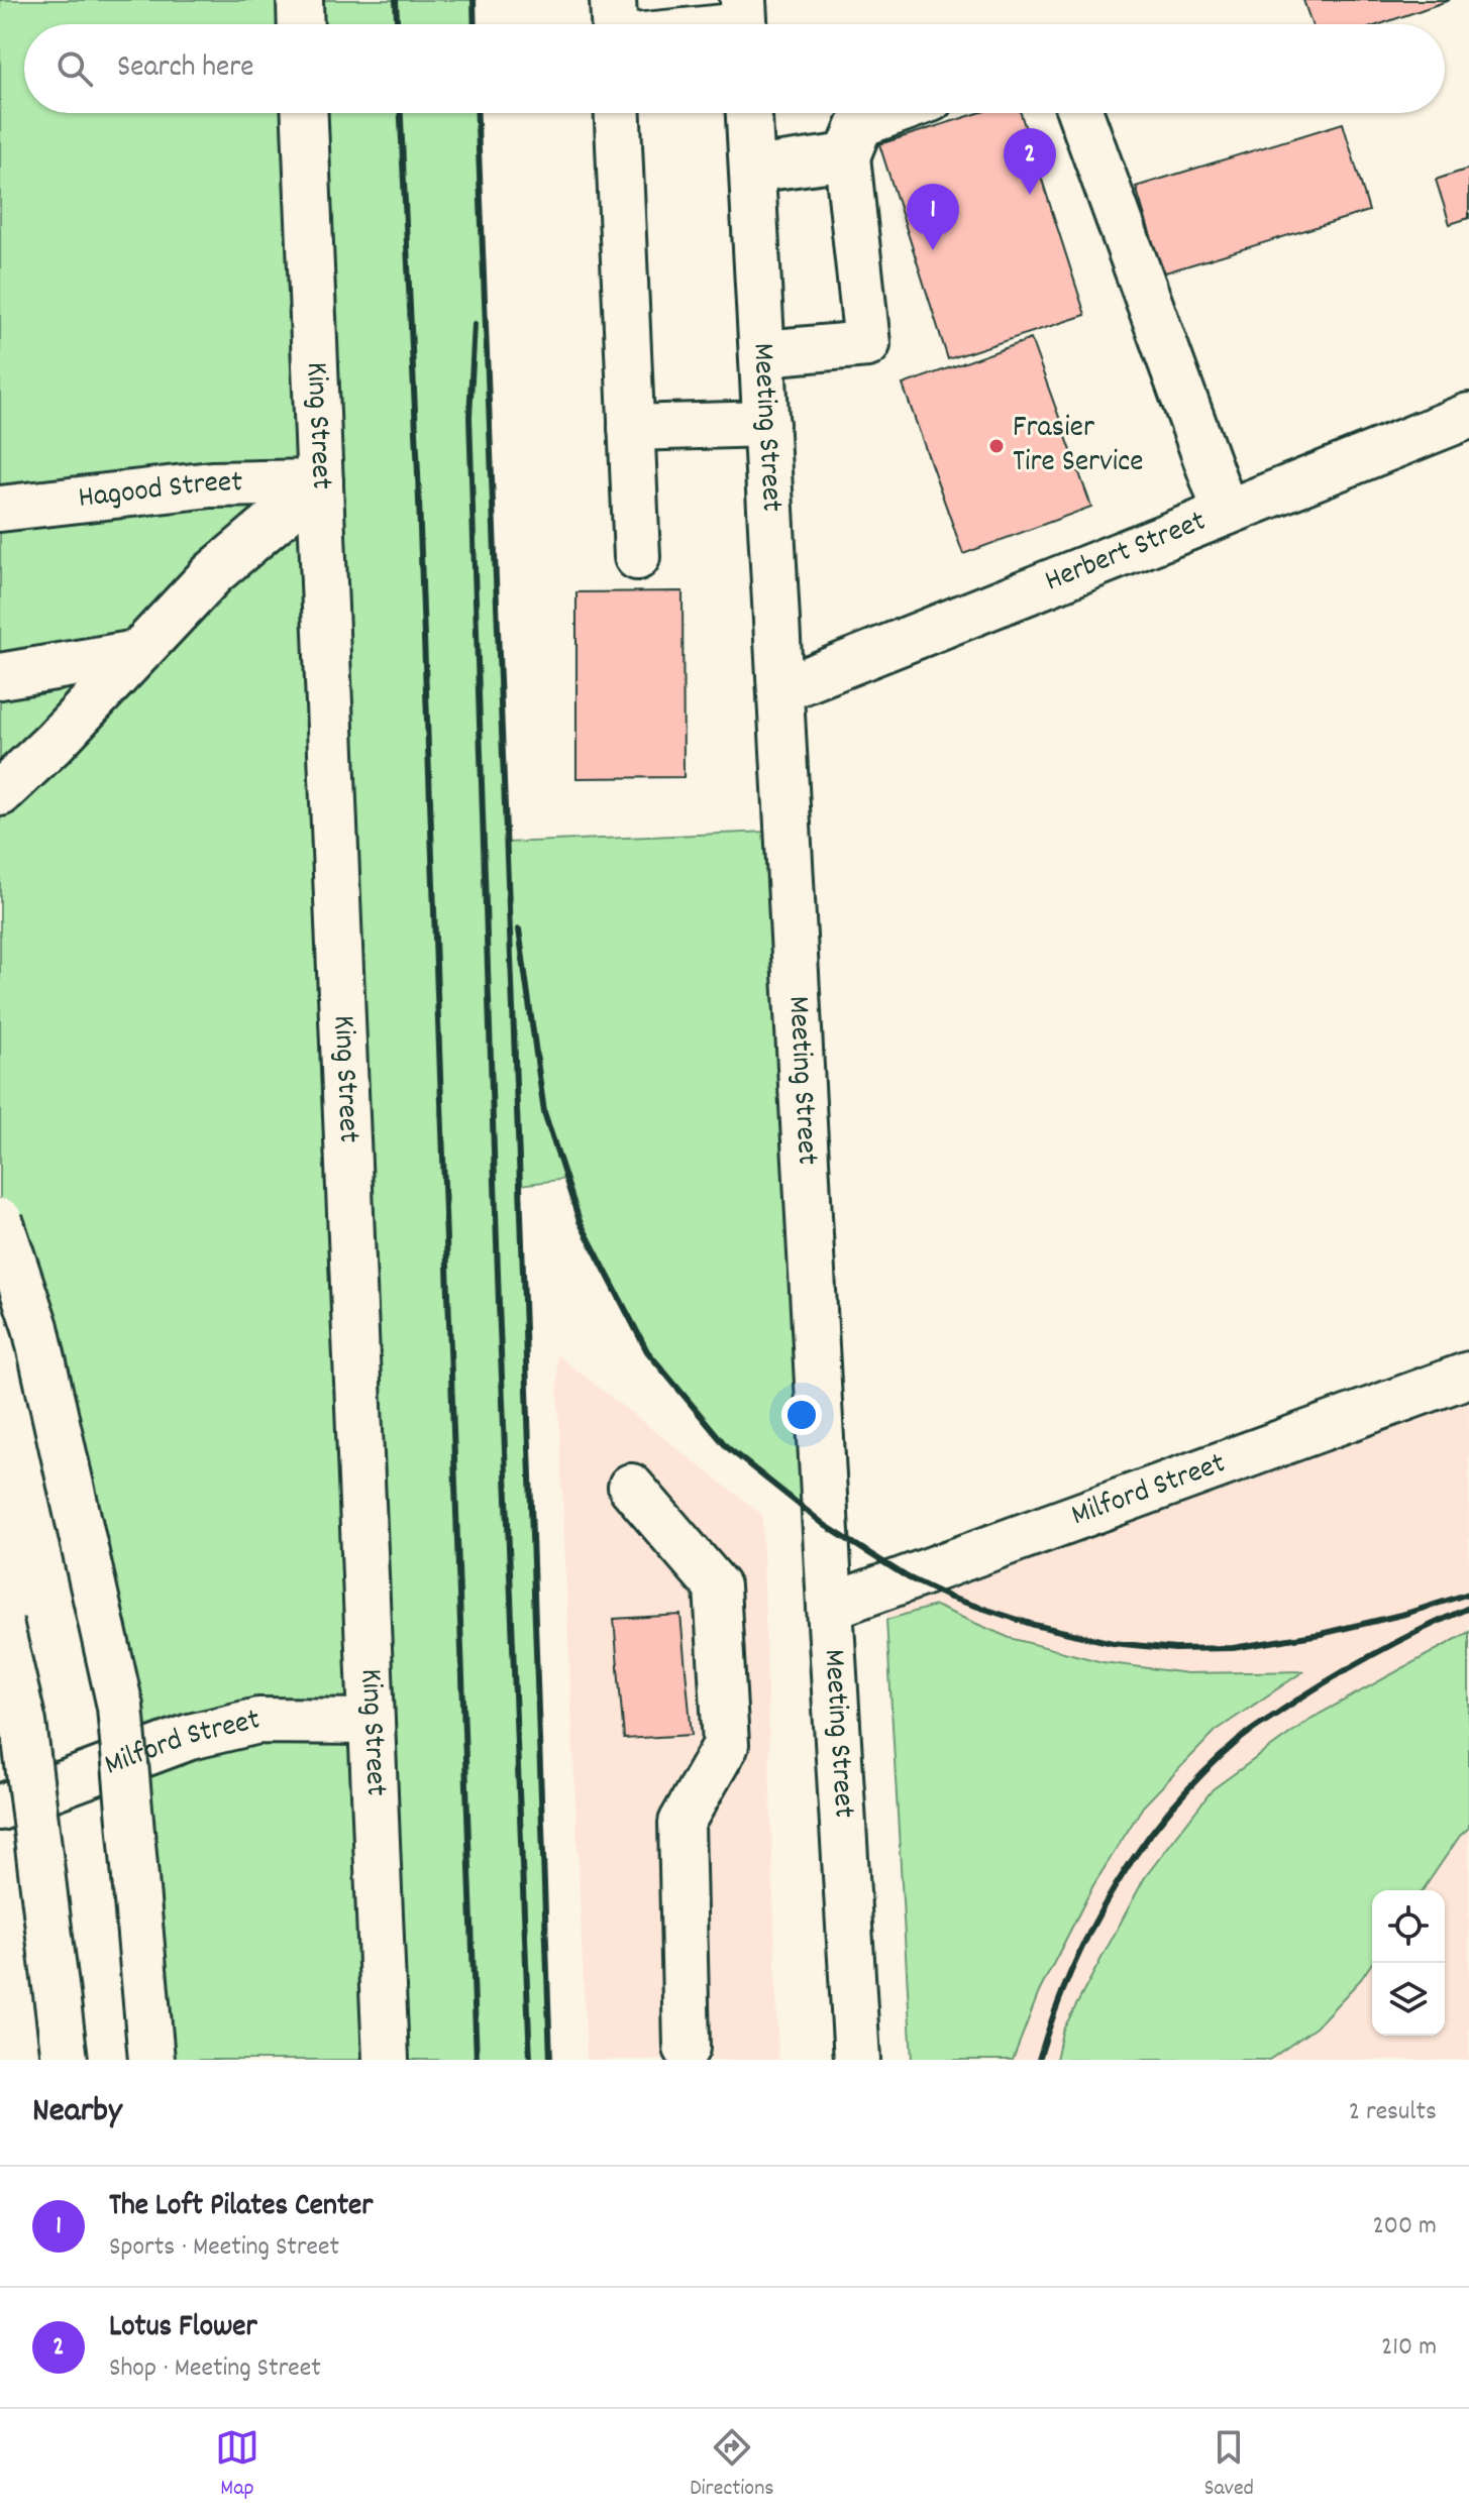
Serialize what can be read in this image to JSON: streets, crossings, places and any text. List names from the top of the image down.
{
  "streets": {
    "main road": [
      "King Street",
      "Meeting Street",
      "Hagood Street",
      "Herbert Street",
      "Milford Street"
    ]
  },
  "crossings": [
    ["King Street", "Hagood Street"],
    ["King Street", "Milford Street"],
    ["Meeting Street", "Herbert Street"],
    ["Meeting Street", "Milford Street"]
  ],
  "places": ["Frasier Tire Service"],
  "page": {
    "search": "Search here",
    "pins": ["2", "1"],
    "heading": ["Nearby", "2 results"],
    "list": [
      {
        "mark": "1",
        "name": "The Loft Pilates Center",
        "note": "Sports · Meeting Street",
        "value": "200 m"
      },
      {
        "mark": "2",
        "name": "Lotus Flower",
        "note": "Shop · Meeting Street",
        "value": "210 m"
      }
    ],
    "nav": ["Map", "Directions", "Saved"]
  }
}
